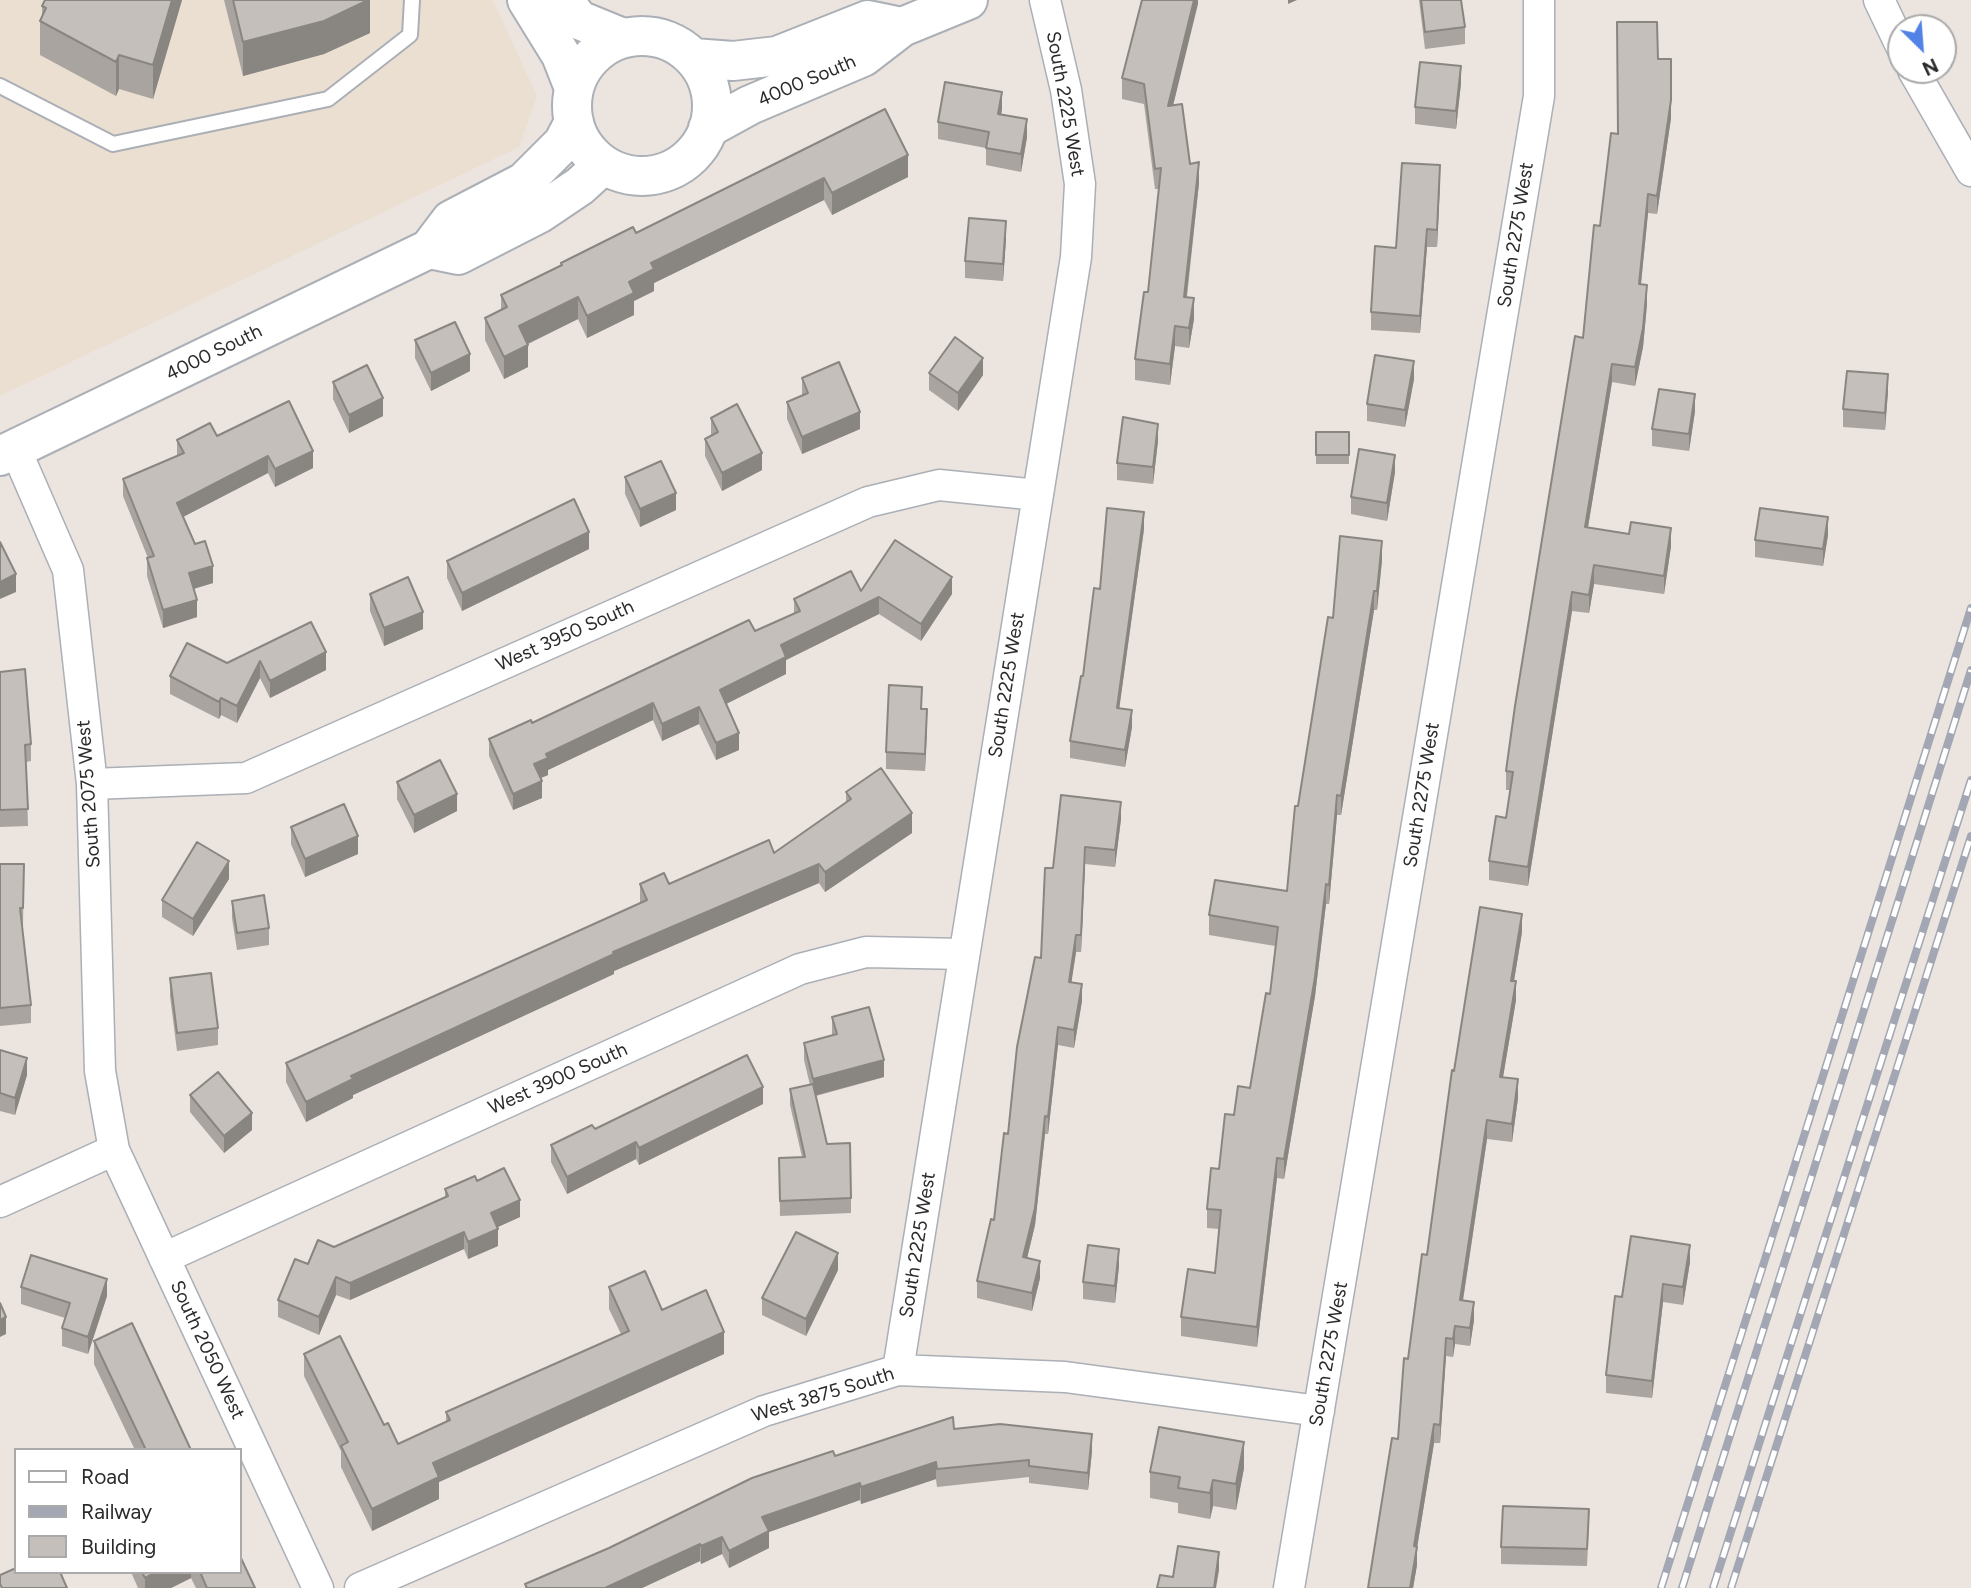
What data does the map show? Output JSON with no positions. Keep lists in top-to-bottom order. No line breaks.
{"streets":{"street":["4000 South","South 2225 West","South 2275 West","West 3950 South","South 2075 West","West 3900 South","South 2050 West","West 3875 South"]},"crossings":[["4000 South","South 2075 West"],["South 2225 West","West 3950 South"],["South 2225 West","West 3900 South"],["South 2225 West","West 3875 South"],["South 2275 West","West 3875 South"],["West 3950 South","South 2075 West"],["South 2075 West","South 2050 West"],["West 3900 South","South 2050 West"]],"legend":["Road","Railway","Building"],"north":"bottom right"}
